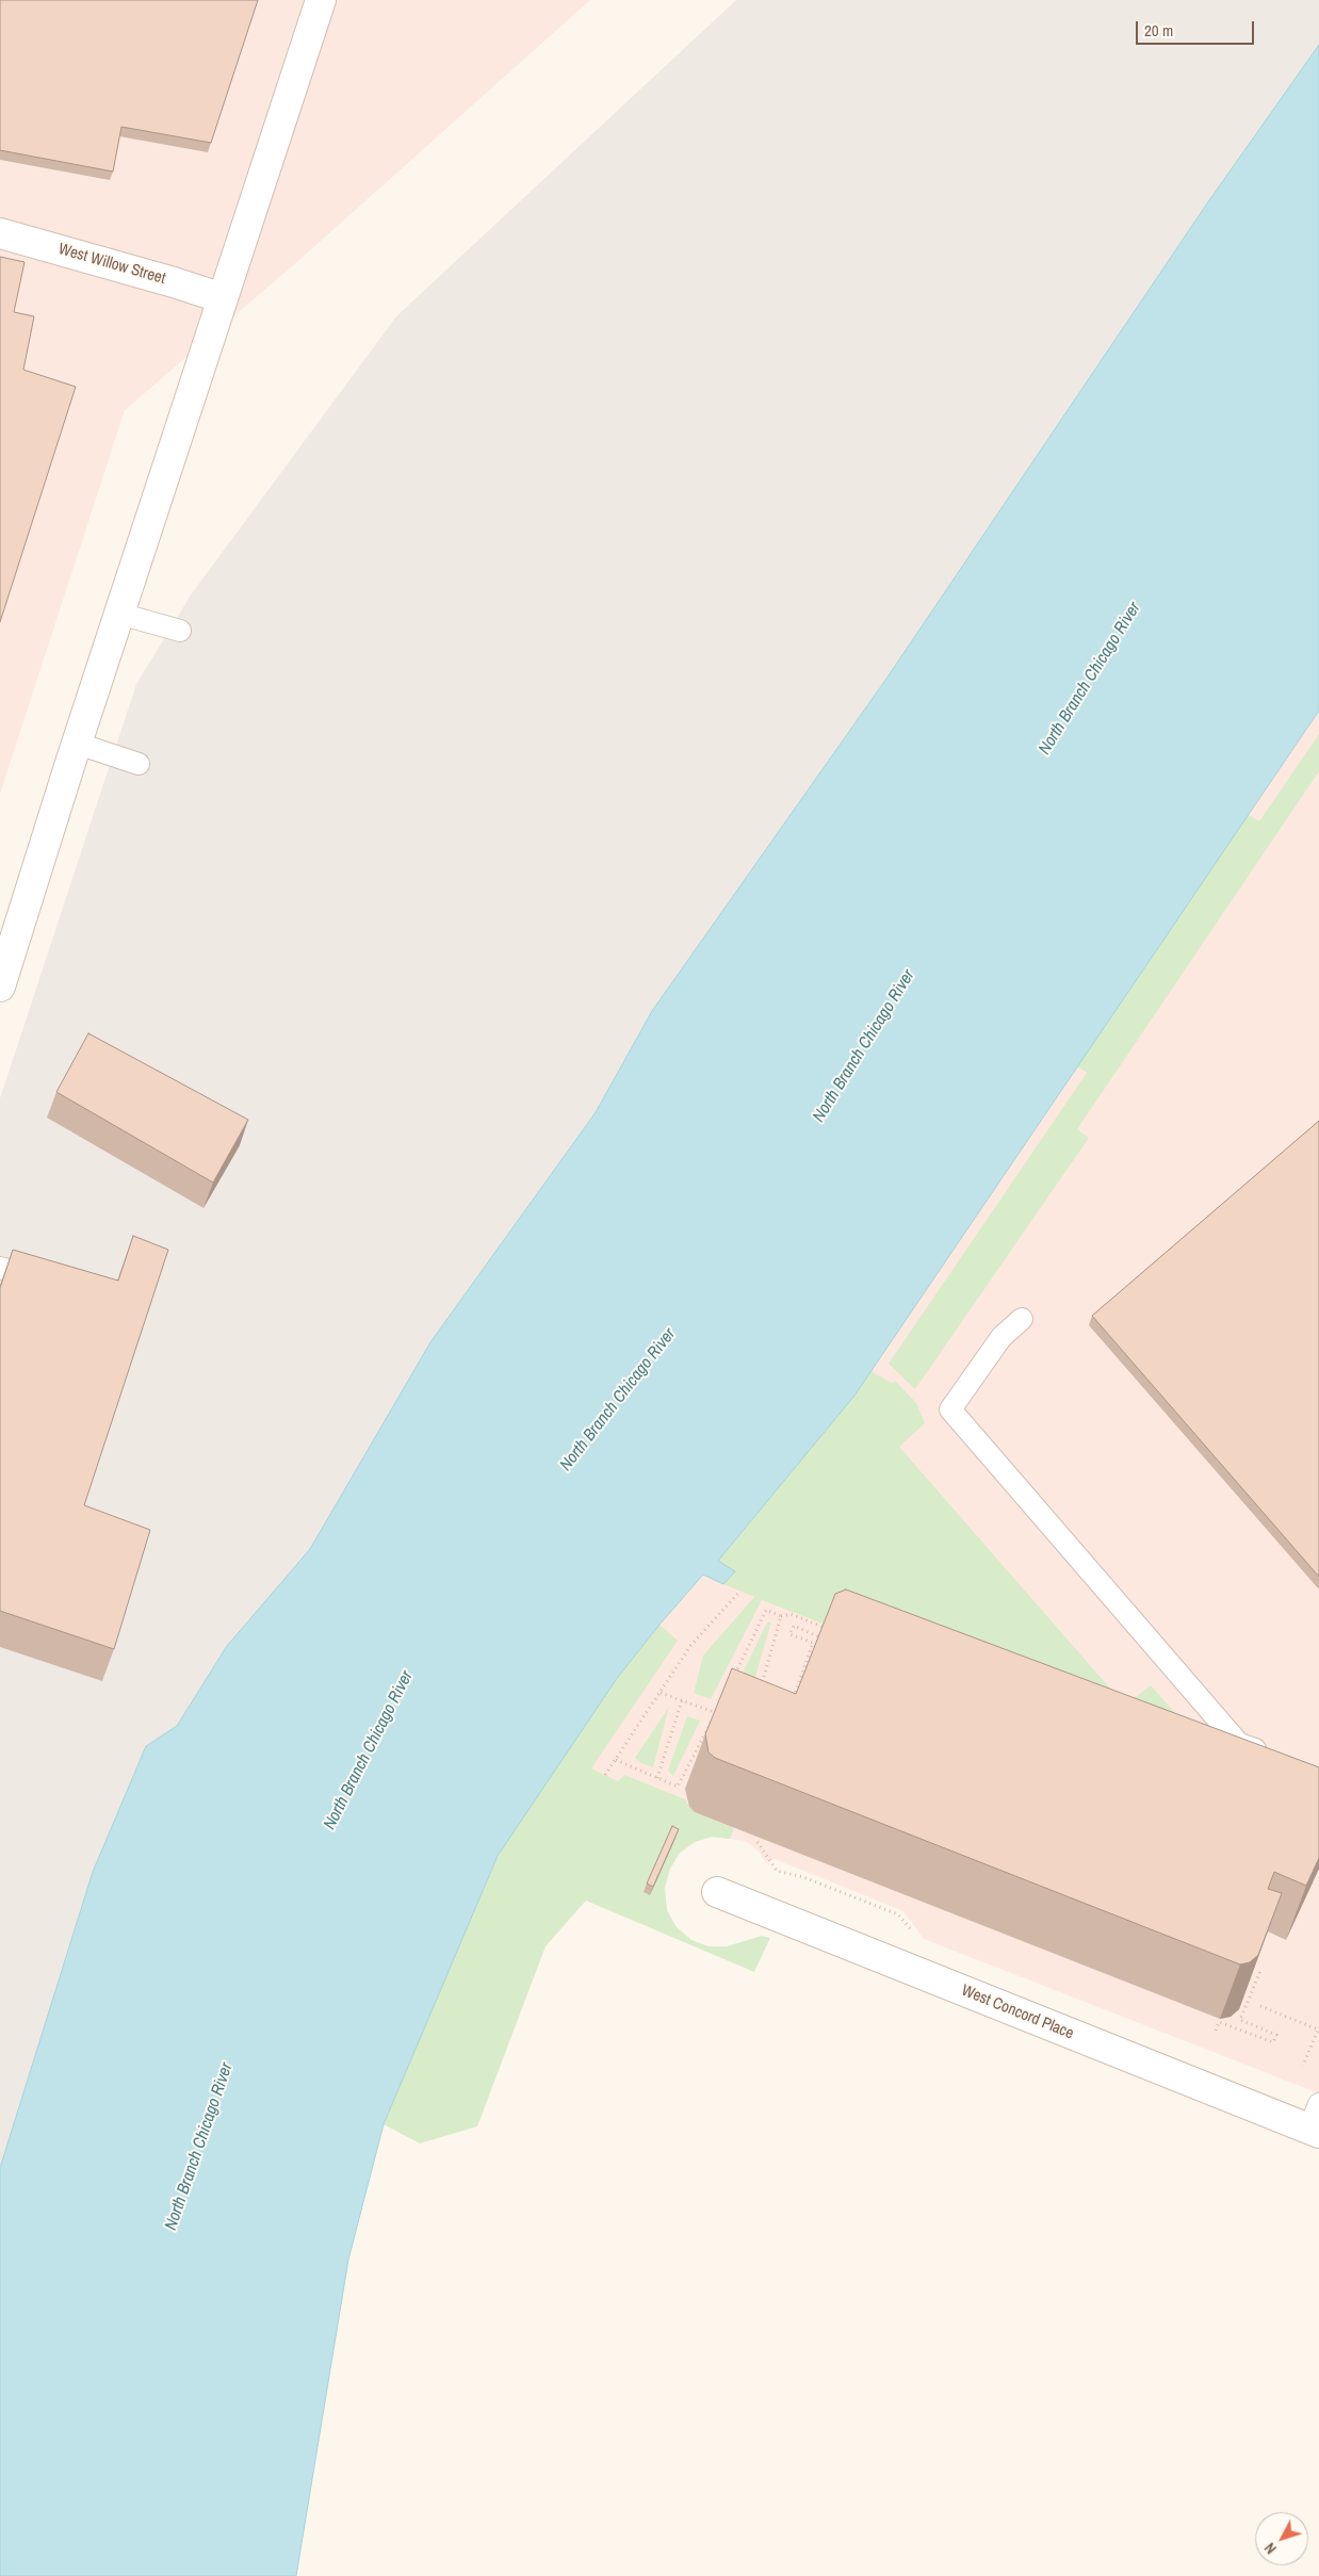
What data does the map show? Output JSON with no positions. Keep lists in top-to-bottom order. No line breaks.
{"streets":{"street":["West Willow Street","West Concord Place"]},"water":["North Branch Chicago River"],"scale_bar":"20 m","north":"bottom left"}
